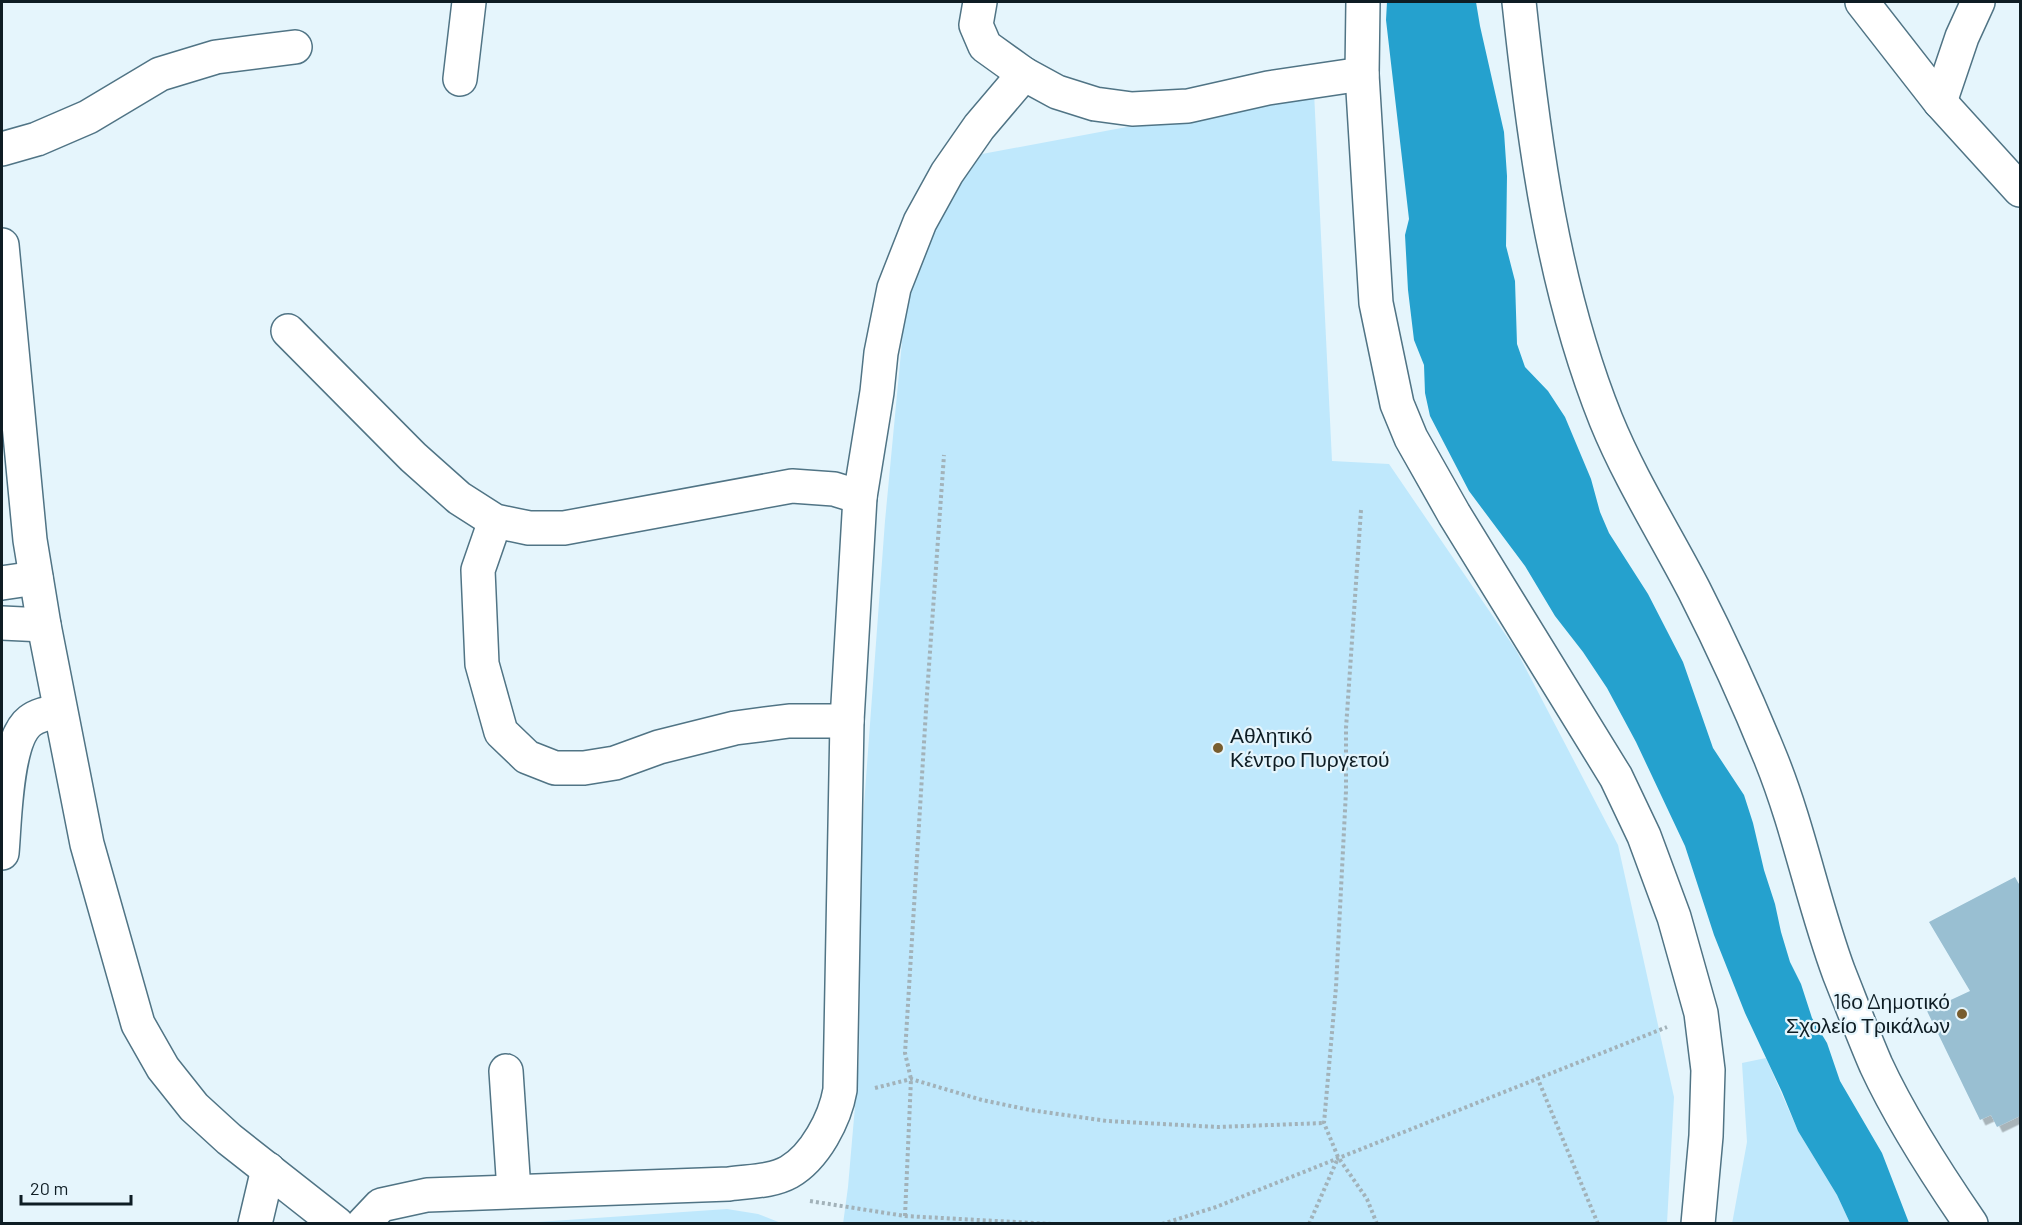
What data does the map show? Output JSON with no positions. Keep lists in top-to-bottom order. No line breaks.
{"places":["Αθλητικό Κέντρο Πυργετού","16ο Δημοτικό Σχολείο Τρικάλων"],"scale_bar":"20 m"}
